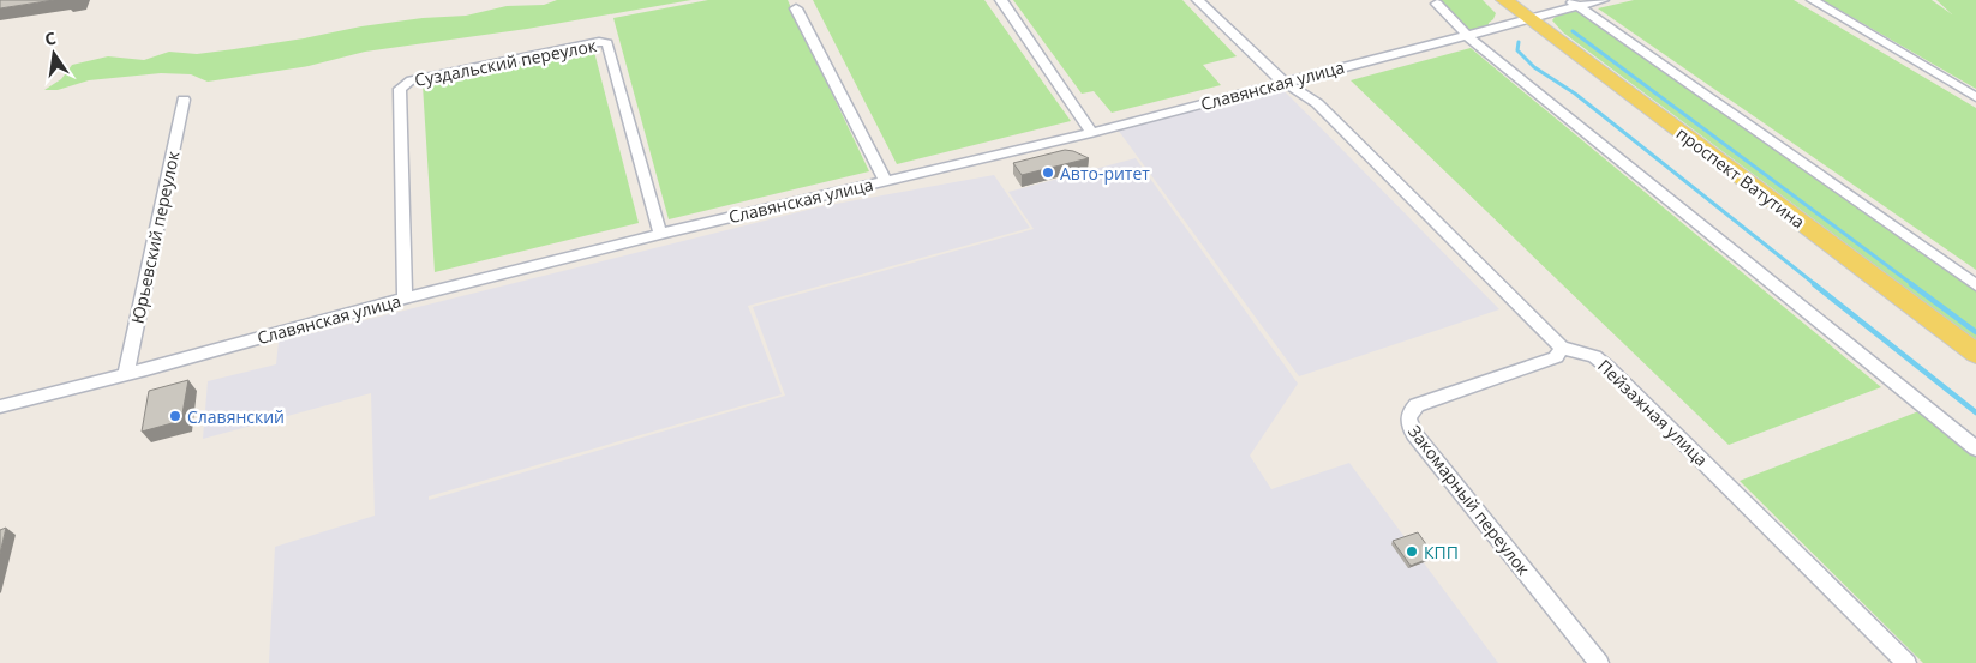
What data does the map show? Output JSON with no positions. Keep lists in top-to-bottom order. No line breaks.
{"streets":{"main road":["проспект Ватутина"],"street":["Суздальский переулок","Славянская улица","Юрьевский переулок","Пейзажная улица","Закомарный переулок"]},"crossings":[["Суздальский переулок","Славянская улица"],["Славянская улица","проспект Ватутина"],["Славянская улица","Юрьевский переулок"],["Пейзажная улица","Закомарный переулок"]],"places":["Авто-ритет","Славянский","КПП"],"north":"top"}
